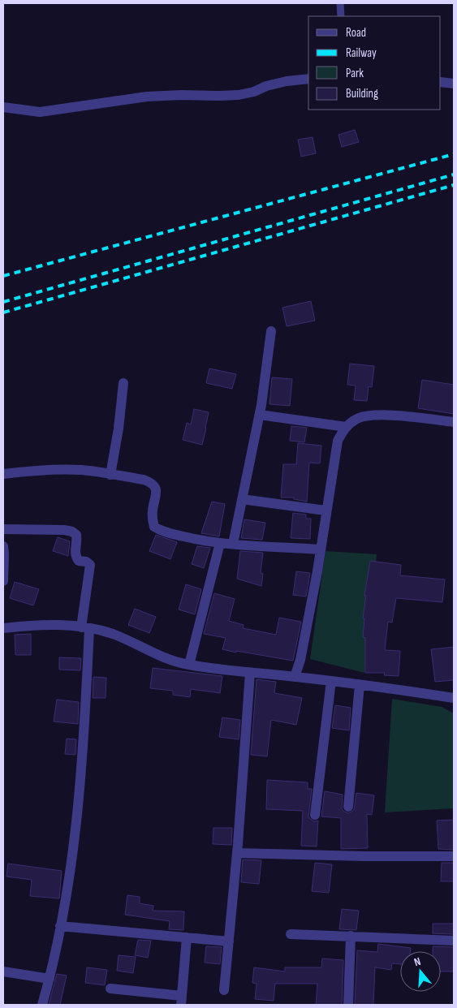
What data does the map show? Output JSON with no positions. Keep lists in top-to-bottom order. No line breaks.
{"legend":["Road","Railway","Park","Building"],"north":"top"}
